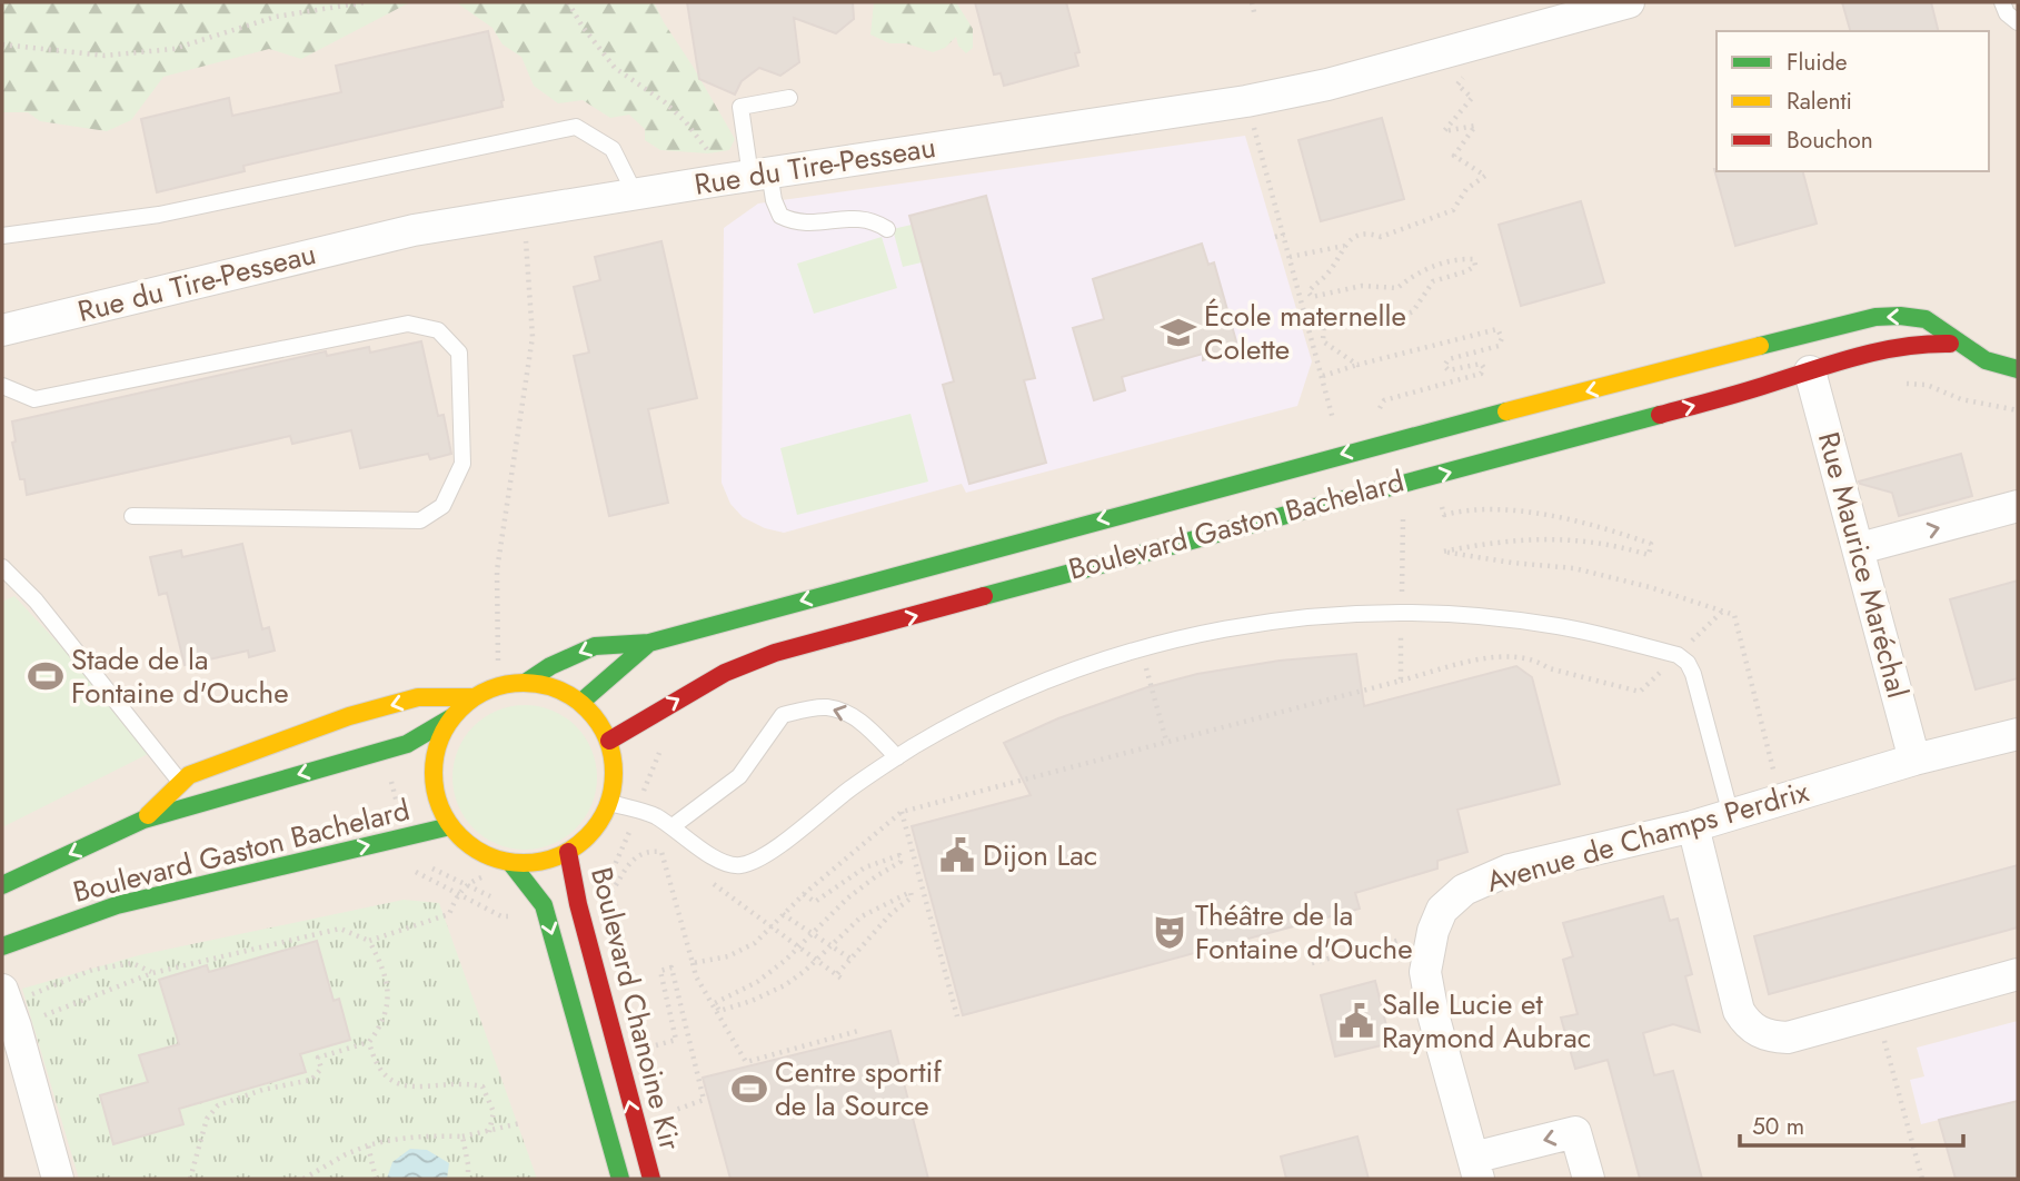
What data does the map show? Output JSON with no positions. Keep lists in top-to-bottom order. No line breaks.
{"streets":{"street":["Rue du Tire-Pesseau","Boulevard Gaston Bachelard","Rue Maurice Maréchal","Avenue de Champs Perdrix","Boulevard Chanoine Kir"]},"crossings":[["Boulevard Gaston Bachelard","Rue Maurice Maréchal"],["Boulevard Gaston Bachelard","Boulevard Chanoine Kir"],["Rue Maurice Maréchal","Avenue de Champs Perdrix"]],"places":{"school or university":["École maternelle Colette"],"sports":["Stade de la Fontaine d'Ouche","Centre sportif de la Source"],"public building":["Dijon Lac","Salle Lucie et Raymond Aubrac"],"theatre":["Théâtre de la Fontaine d'Ouche"]},"legend":["Fluide","Ralenti","Bouchon"],"scale_bar":"50 m"}
